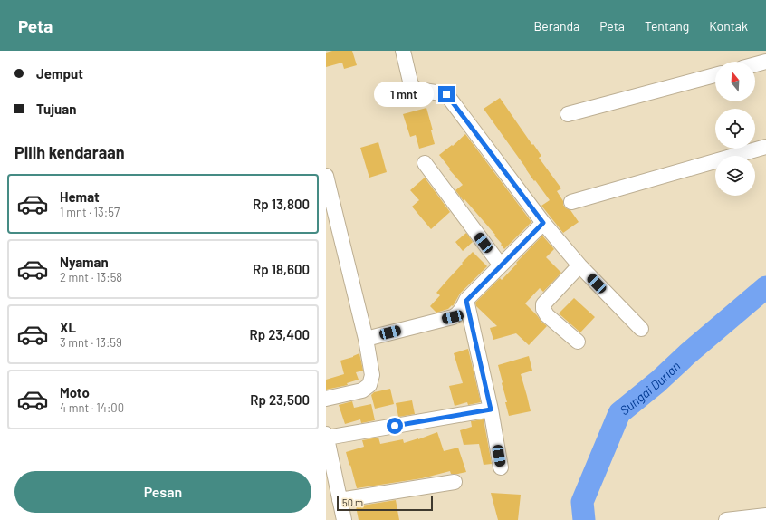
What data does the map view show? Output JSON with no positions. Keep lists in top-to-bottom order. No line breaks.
{"water":["Sungai Durian"],"scale_bar":"50 m","north":"top","page":{"header":"Peta","nav":["Beranda","Peta","Tentang","Kontak"],"banner":["Jemput","Tujuan"],"bubble":"1 mnt","heading":"Pilih kendaraan","list":[{"name":"Hemat","note":"1 mnt · 13:57","value":"Rp 13,800"},{"name":"Nyaman","note":"2 mnt · 13:58","value":"Rp 18,600"},{"name":"XL","note":"3 mnt · 13:59","value":"Rp 23,400"},{"name":"Moto","note":"4 mnt · 14:00","value":"Rp 23,500"}],"buttons":"Pesan","scale":"50 m"}}
